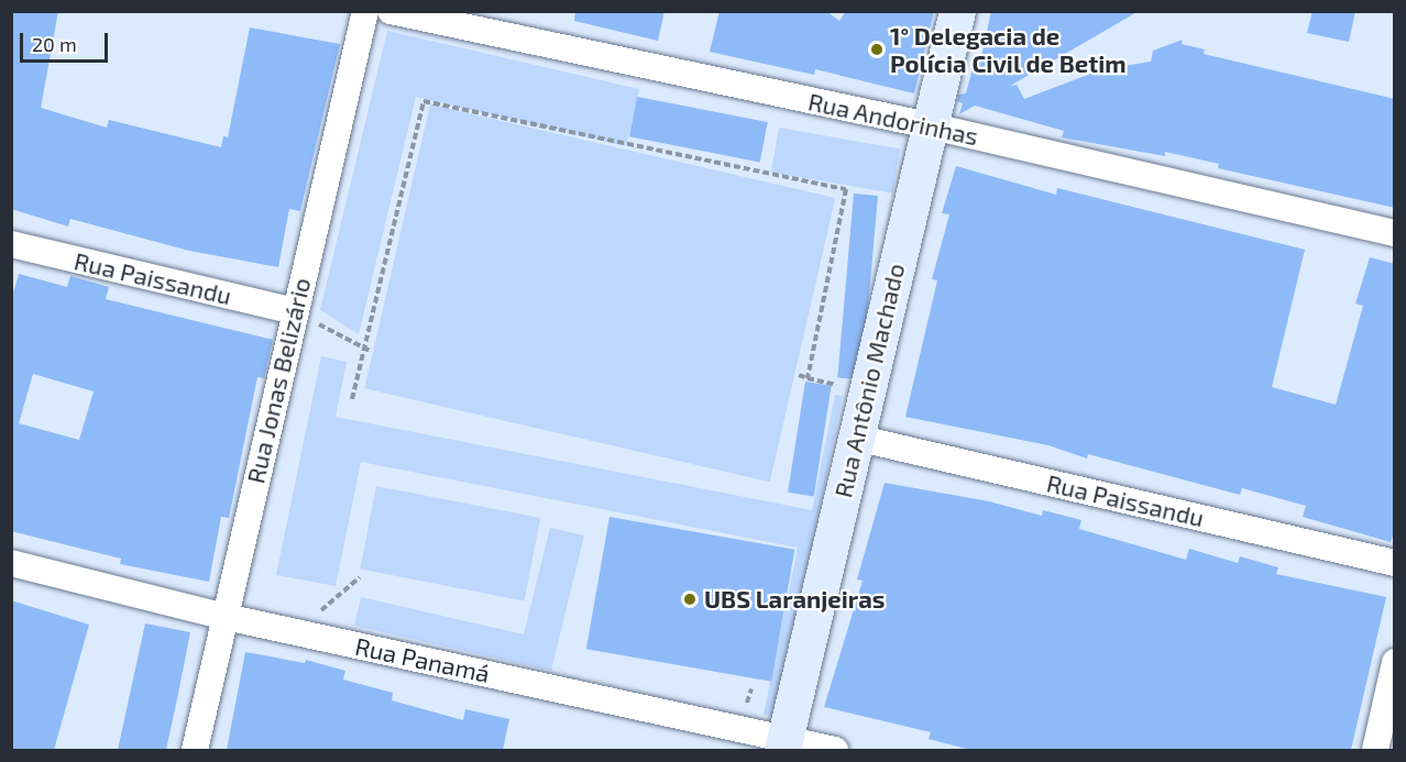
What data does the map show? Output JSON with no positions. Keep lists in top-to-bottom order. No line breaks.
{"streets":{"street":["Rua Andorinhas","Rua Paissandu","Rua Jonas Belizário","Rua Antônio Machado","Rua Panamá"]},"crossings":[["Rua Andorinhas","Rua Antônio Machado"],["Rua Paissandu","Rua Jonas Belizário"],["Rua Paissandu","Rua Antônio Machado"],["Rua Jonas Belizário","Rua Panamá"],["Rua Antônio Machado","Rua Panamá"]],"places":["1° Delegacia de Polícia Civil de Betim","UBS Laranjeiras"],"scale_bar":"20 m"}
